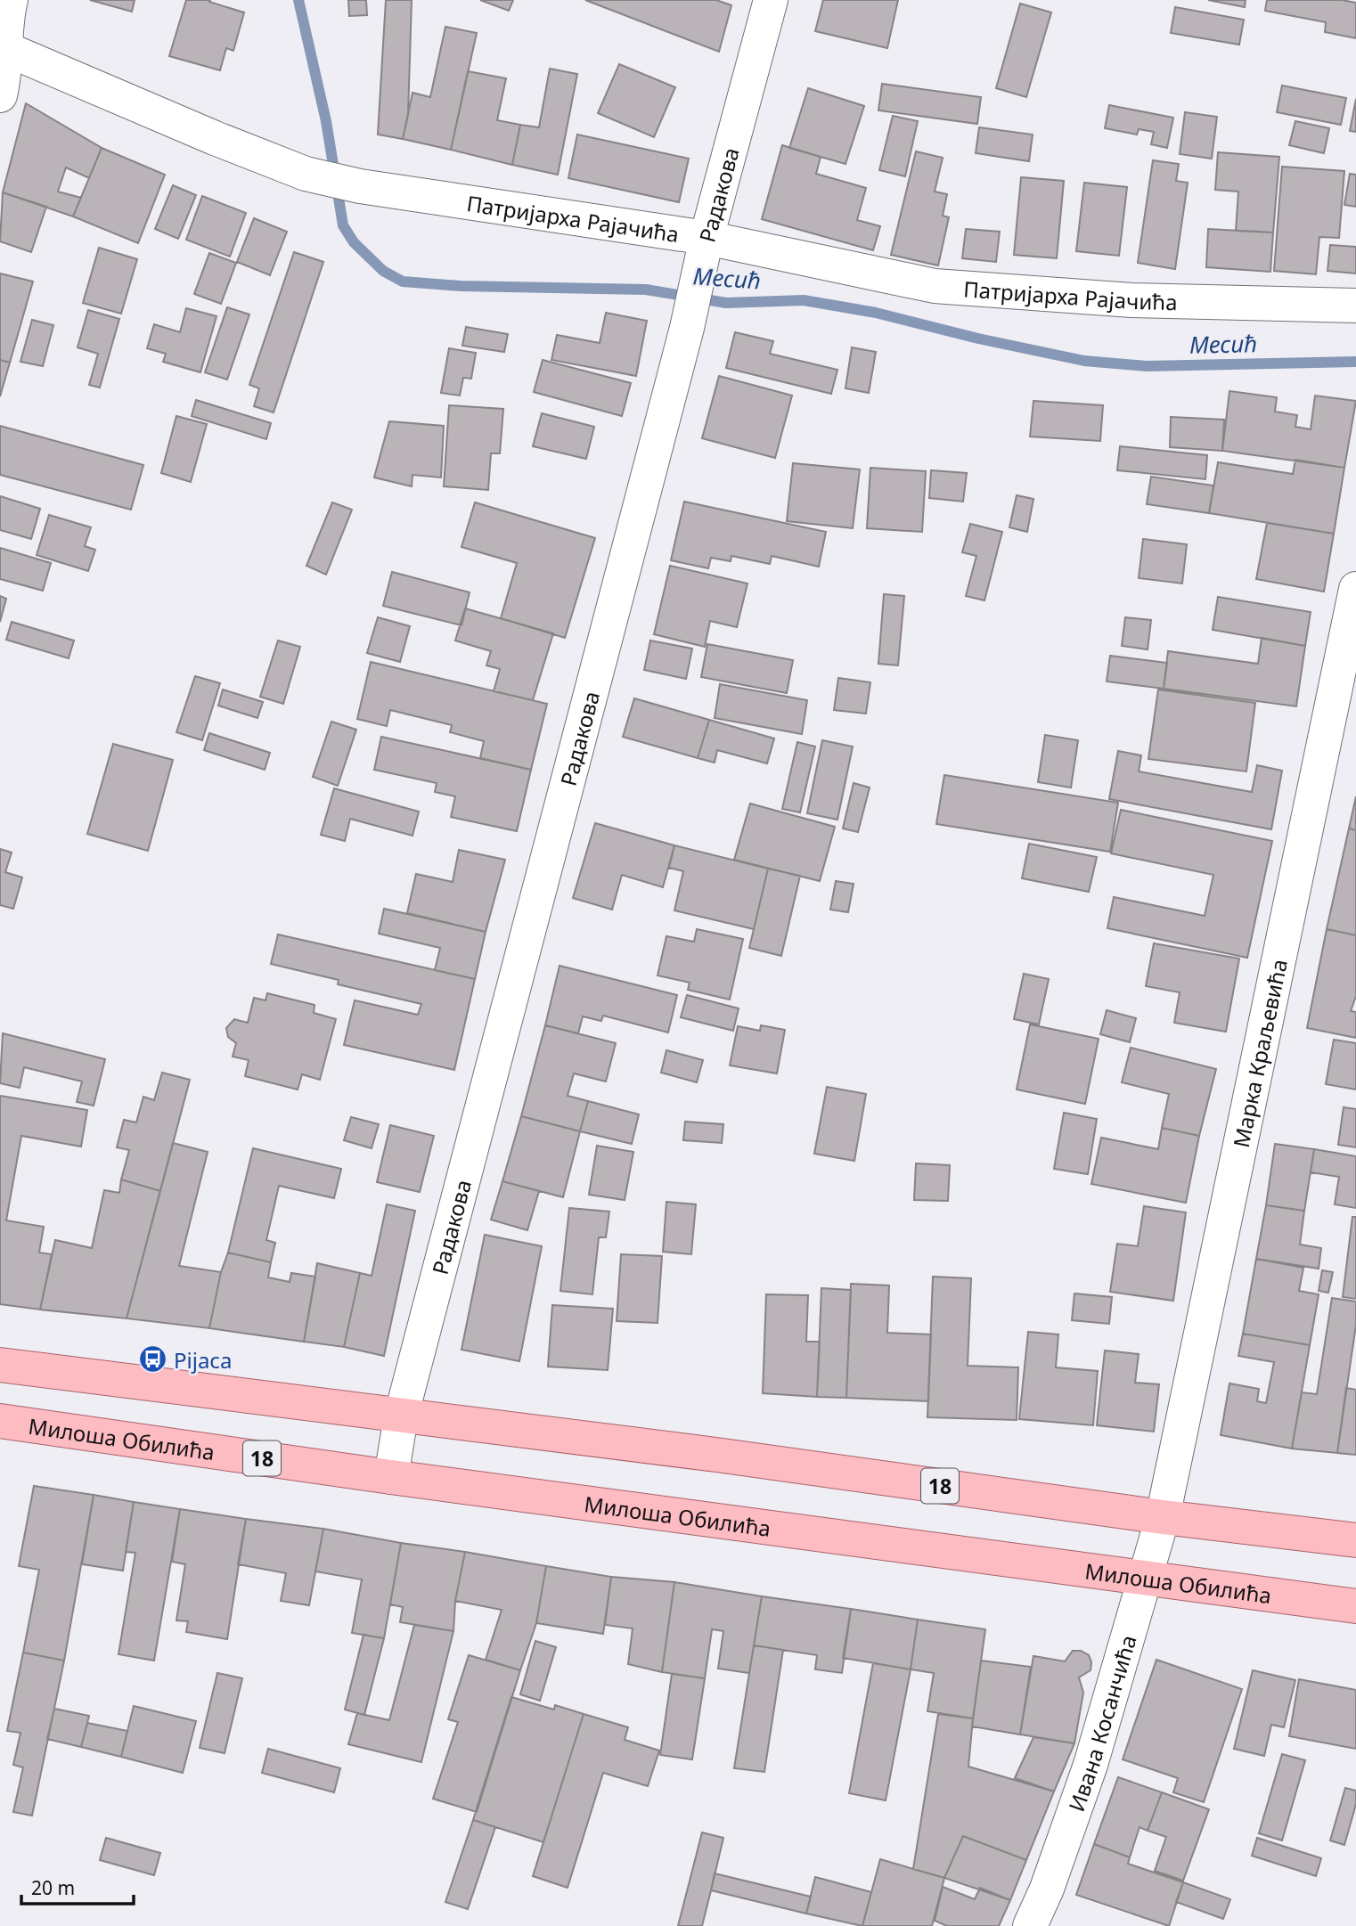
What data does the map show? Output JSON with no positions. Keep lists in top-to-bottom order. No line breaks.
{"streets":{"main road":["Милоша Обилића","18"],"street":["Радакова","Патријарха Рајачића","Марка Краљевића","Ивана Косанчића"]},"crossings":[["Радакова","Патријарха Рајачића"],["Радакова","Милоша Обилића"],["Радакова","18"],["Марка Краљевића","18"],["Марка Краљевића","Ивана Косанчића"],["Милоша Обилића","Ивана Косанчића"],["18","Ивана Косанчића"]],"water":["Месић"],"places":{"bus stop":["Pijaca"]},"scale_bar":"20 m"}
